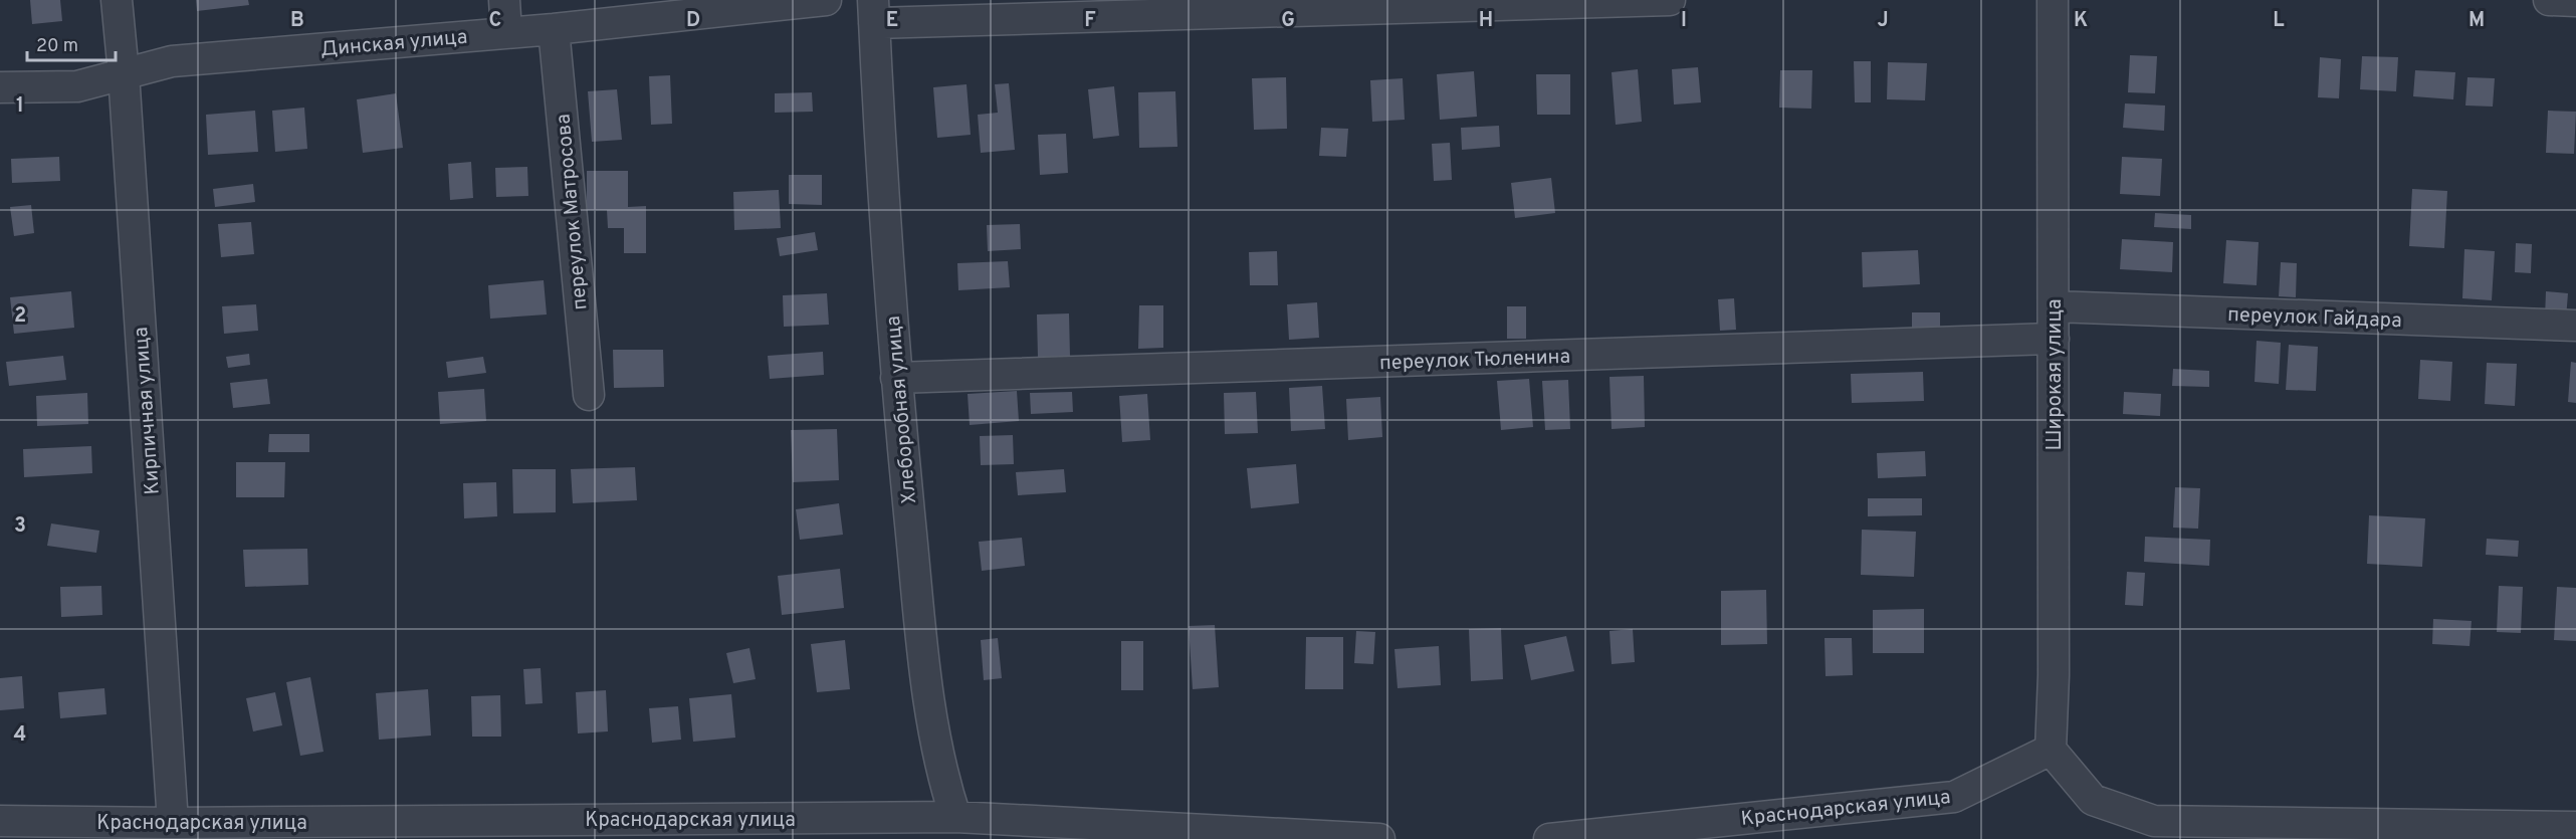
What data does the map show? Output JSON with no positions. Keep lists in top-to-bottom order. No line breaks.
{"streets":{"street":["Динская улица","переулок Матросова","переулок Гайдара","переулок Тюленина","Широкая улица","Хлеборобная улица","Кирпичная улица","Краснодарская улица"]},"crossings":[["Динская улица","переулок Матросова"],["Динская улица","Кирпичная улица"],["переулок Гайдара","Широкая улица"],["переулок Тюленина","Широкая улица"],["переулок Тюленина","Хлеборобная улица"],["Широкая улица","Краснодарская улица"],["Хлеборобная улица","Краснодарская улица"],["Кирпичная улица","Краснодарская улица"]],"scale_bar":"20 m","grid":{"columns":["B","C","D","E","F","G","H","I","J","K","L","M"],"rows":["1","2","3","4"]}}
